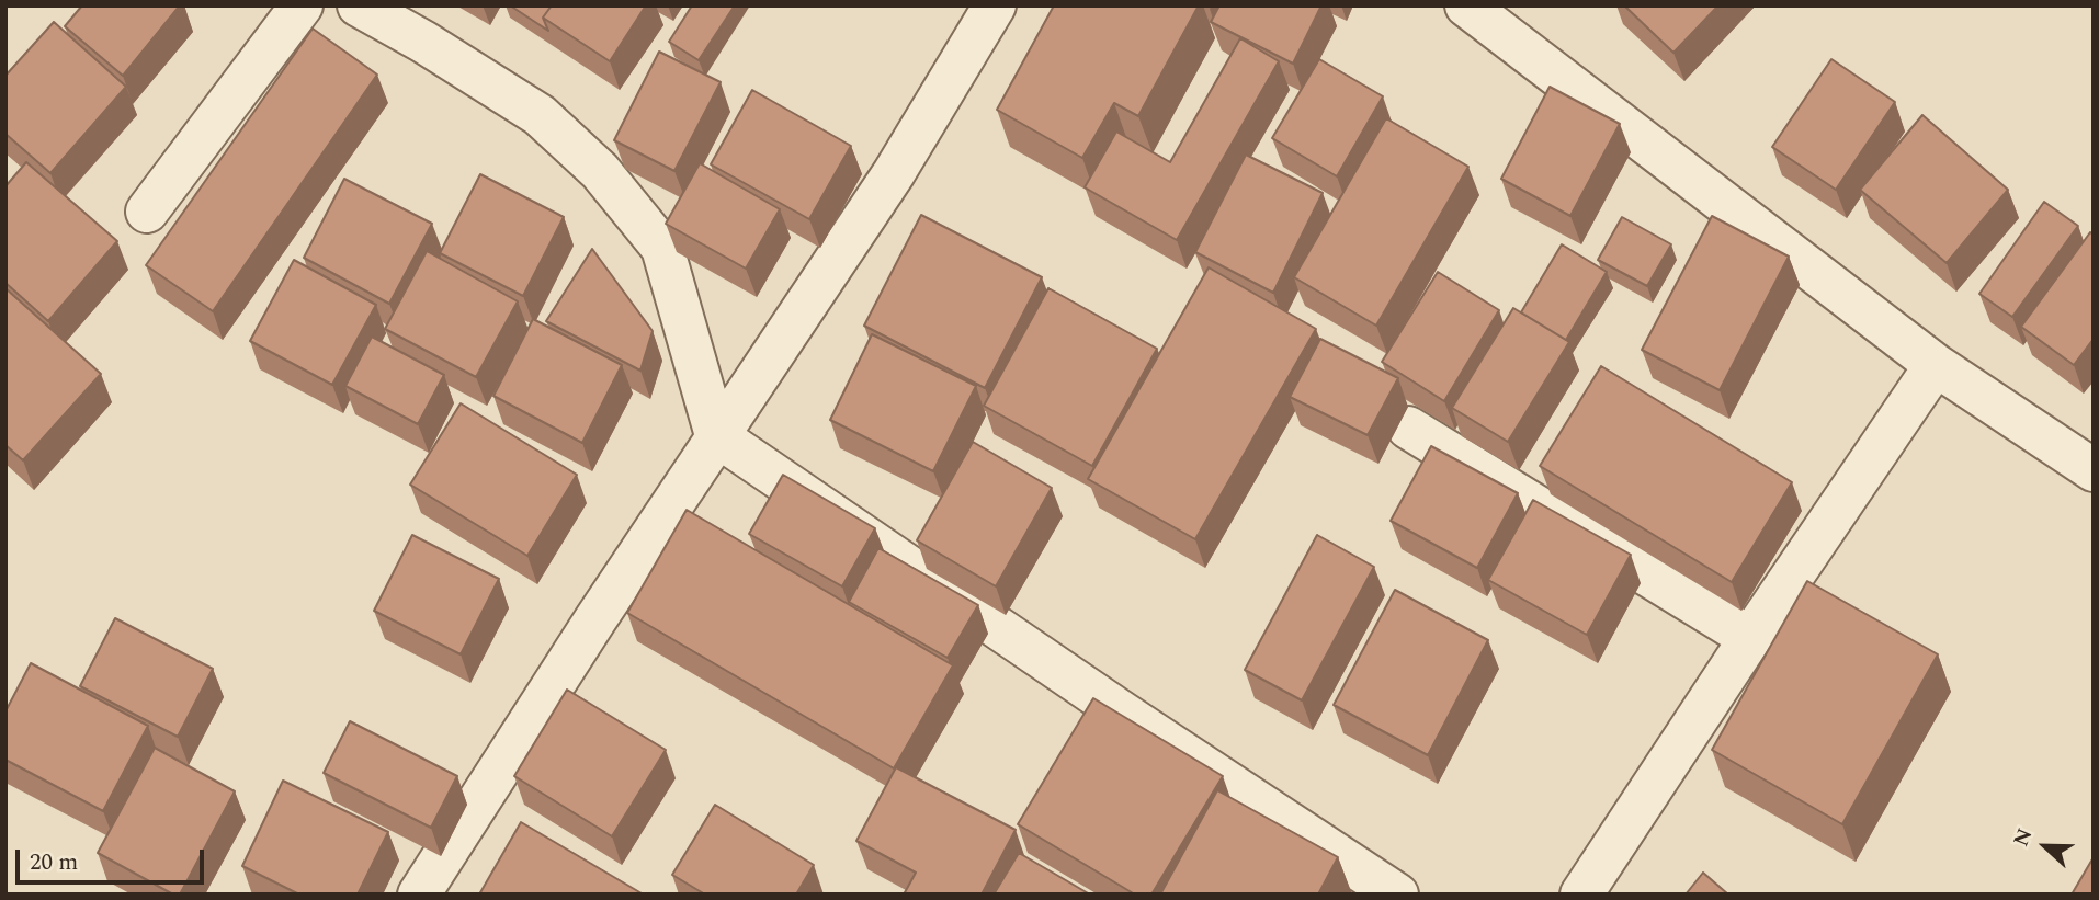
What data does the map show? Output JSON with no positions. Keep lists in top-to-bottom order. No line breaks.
{"scale_bar":"20 m","north":"left"}
